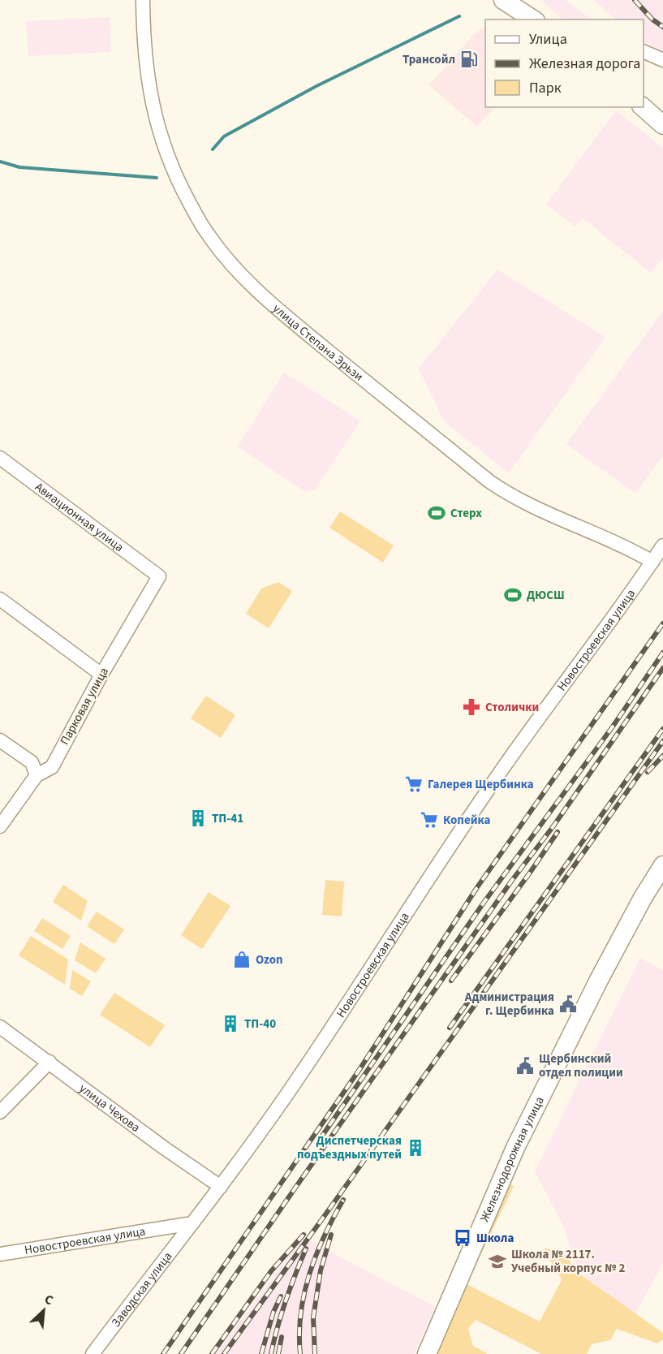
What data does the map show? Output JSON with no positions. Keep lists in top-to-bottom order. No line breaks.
{"streets":{"main road":["Железнодорожная улица"],"street":["улица Степана Эрьзи","Авиационная улица","Новостроевская улица","Парковая улица","улица Чехова","Заводская улица"]},"crossings":[["улица Степана Эрьзи","Новостроевская улица"],["Авиационная улица","Парковая улица"],["Новостроевская улица","улица Чехова"],["Новостроевская улица","Заводская улица"]],"places":{"fuel station":["Трансойл"],"sports":["Стерх","ДЮСШ"],"pharmacy":["Столички"],"supermarket":["Галерея Щербинка","Копейка"],"building":["ТП-41","ТП-40","Диспетчерская подъездных путей"],"shop":["Ozon"],"public building":["Администрация г. Щербинка","Щербинский отдел полиции"],"bus stop":["Школа"],"school or university":["Школа № 2117. Учебный корпус № 2"]},"legend":["Улица","Железная дорога","Парк"],"north":"top right"}
